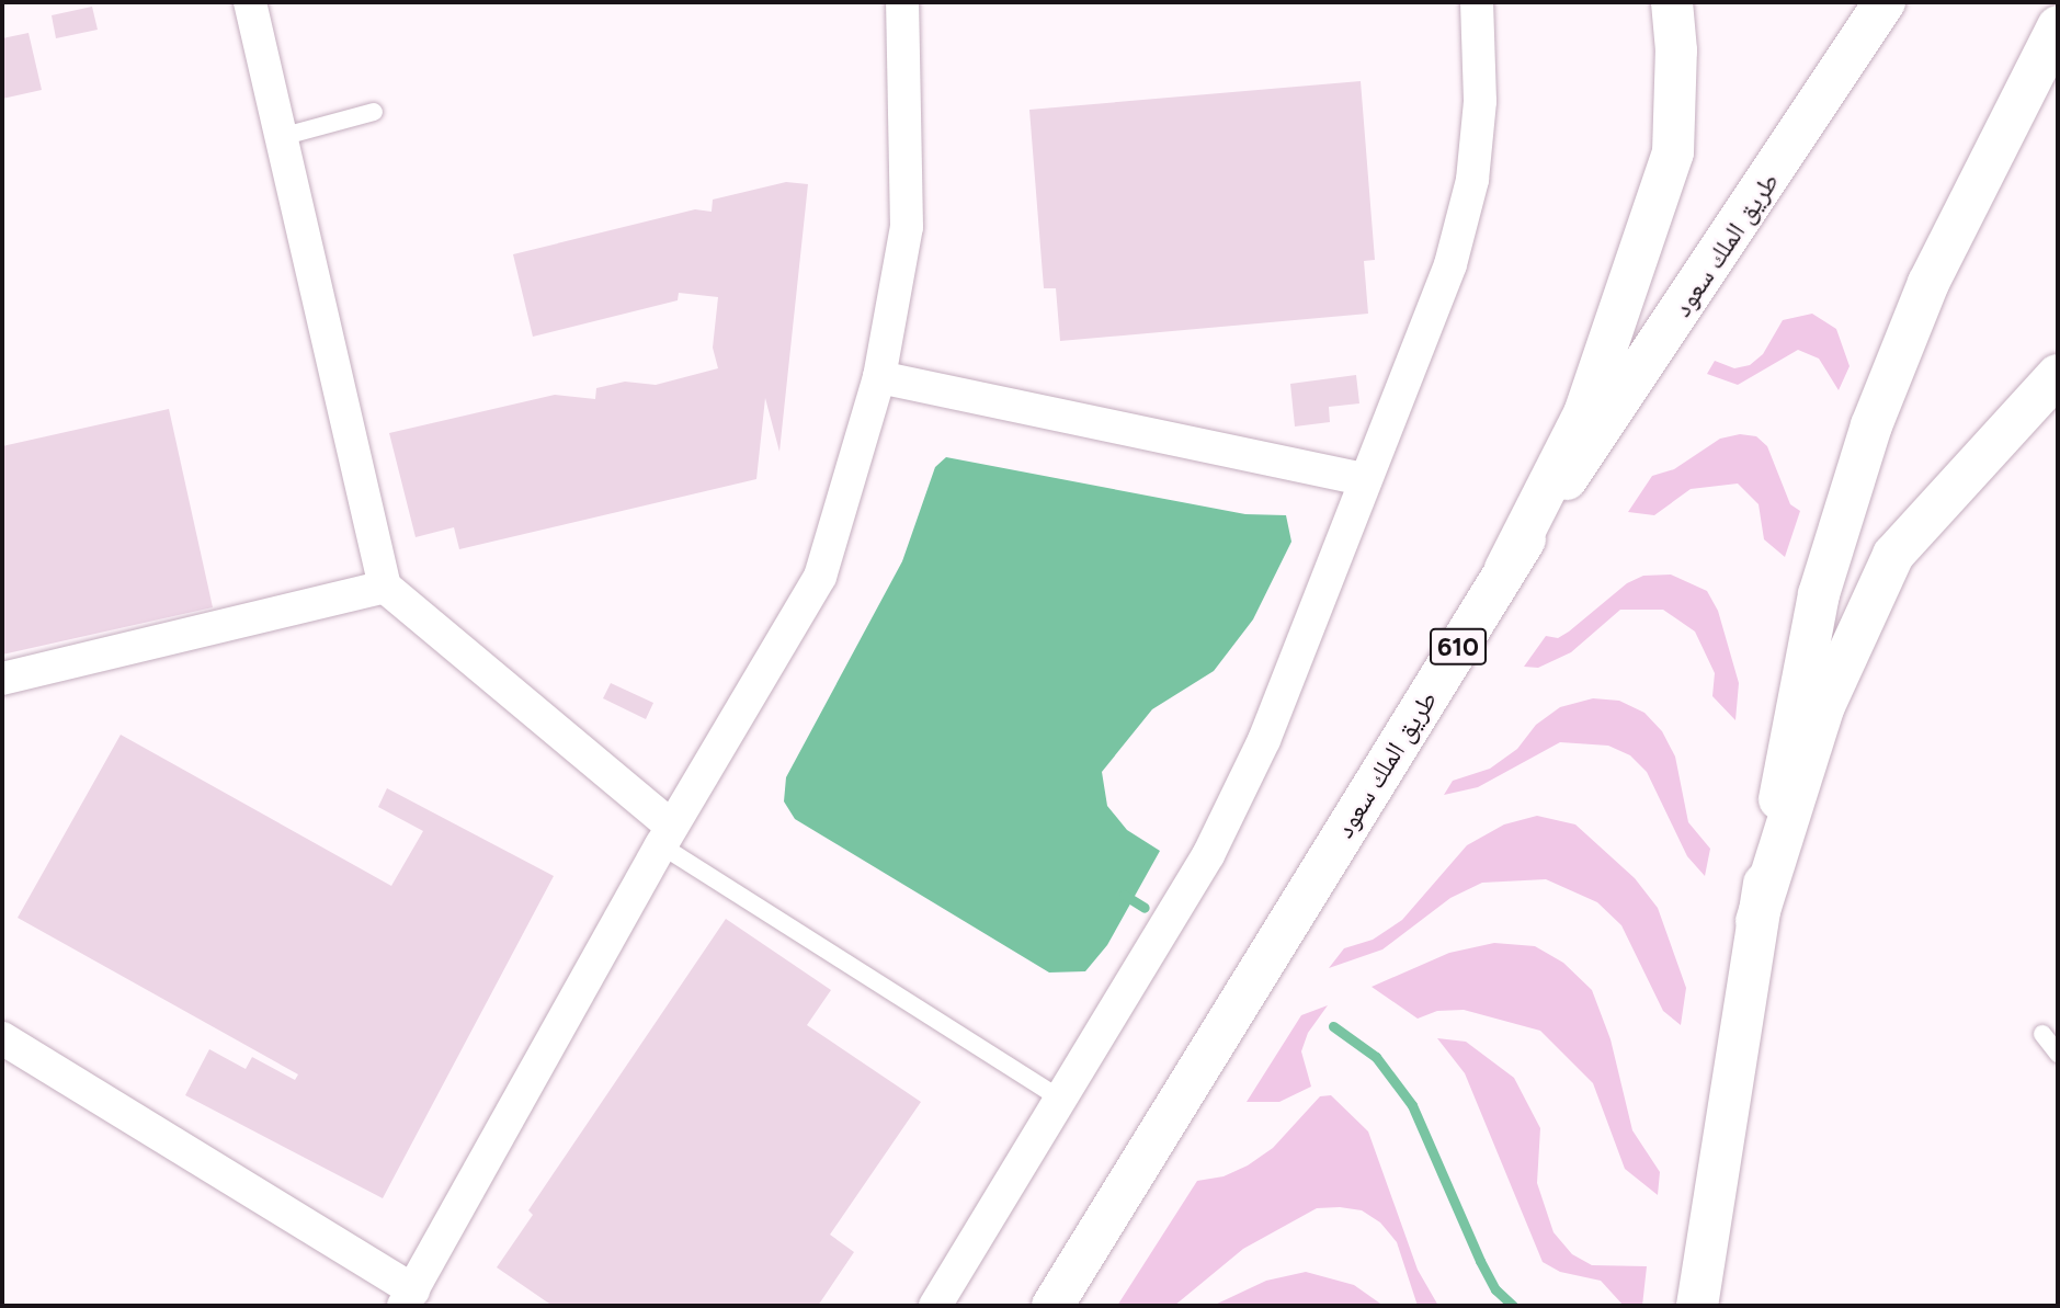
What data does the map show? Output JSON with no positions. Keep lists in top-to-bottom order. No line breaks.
{"streets":{"main road":["طريق الملك سعود","610"]}}
